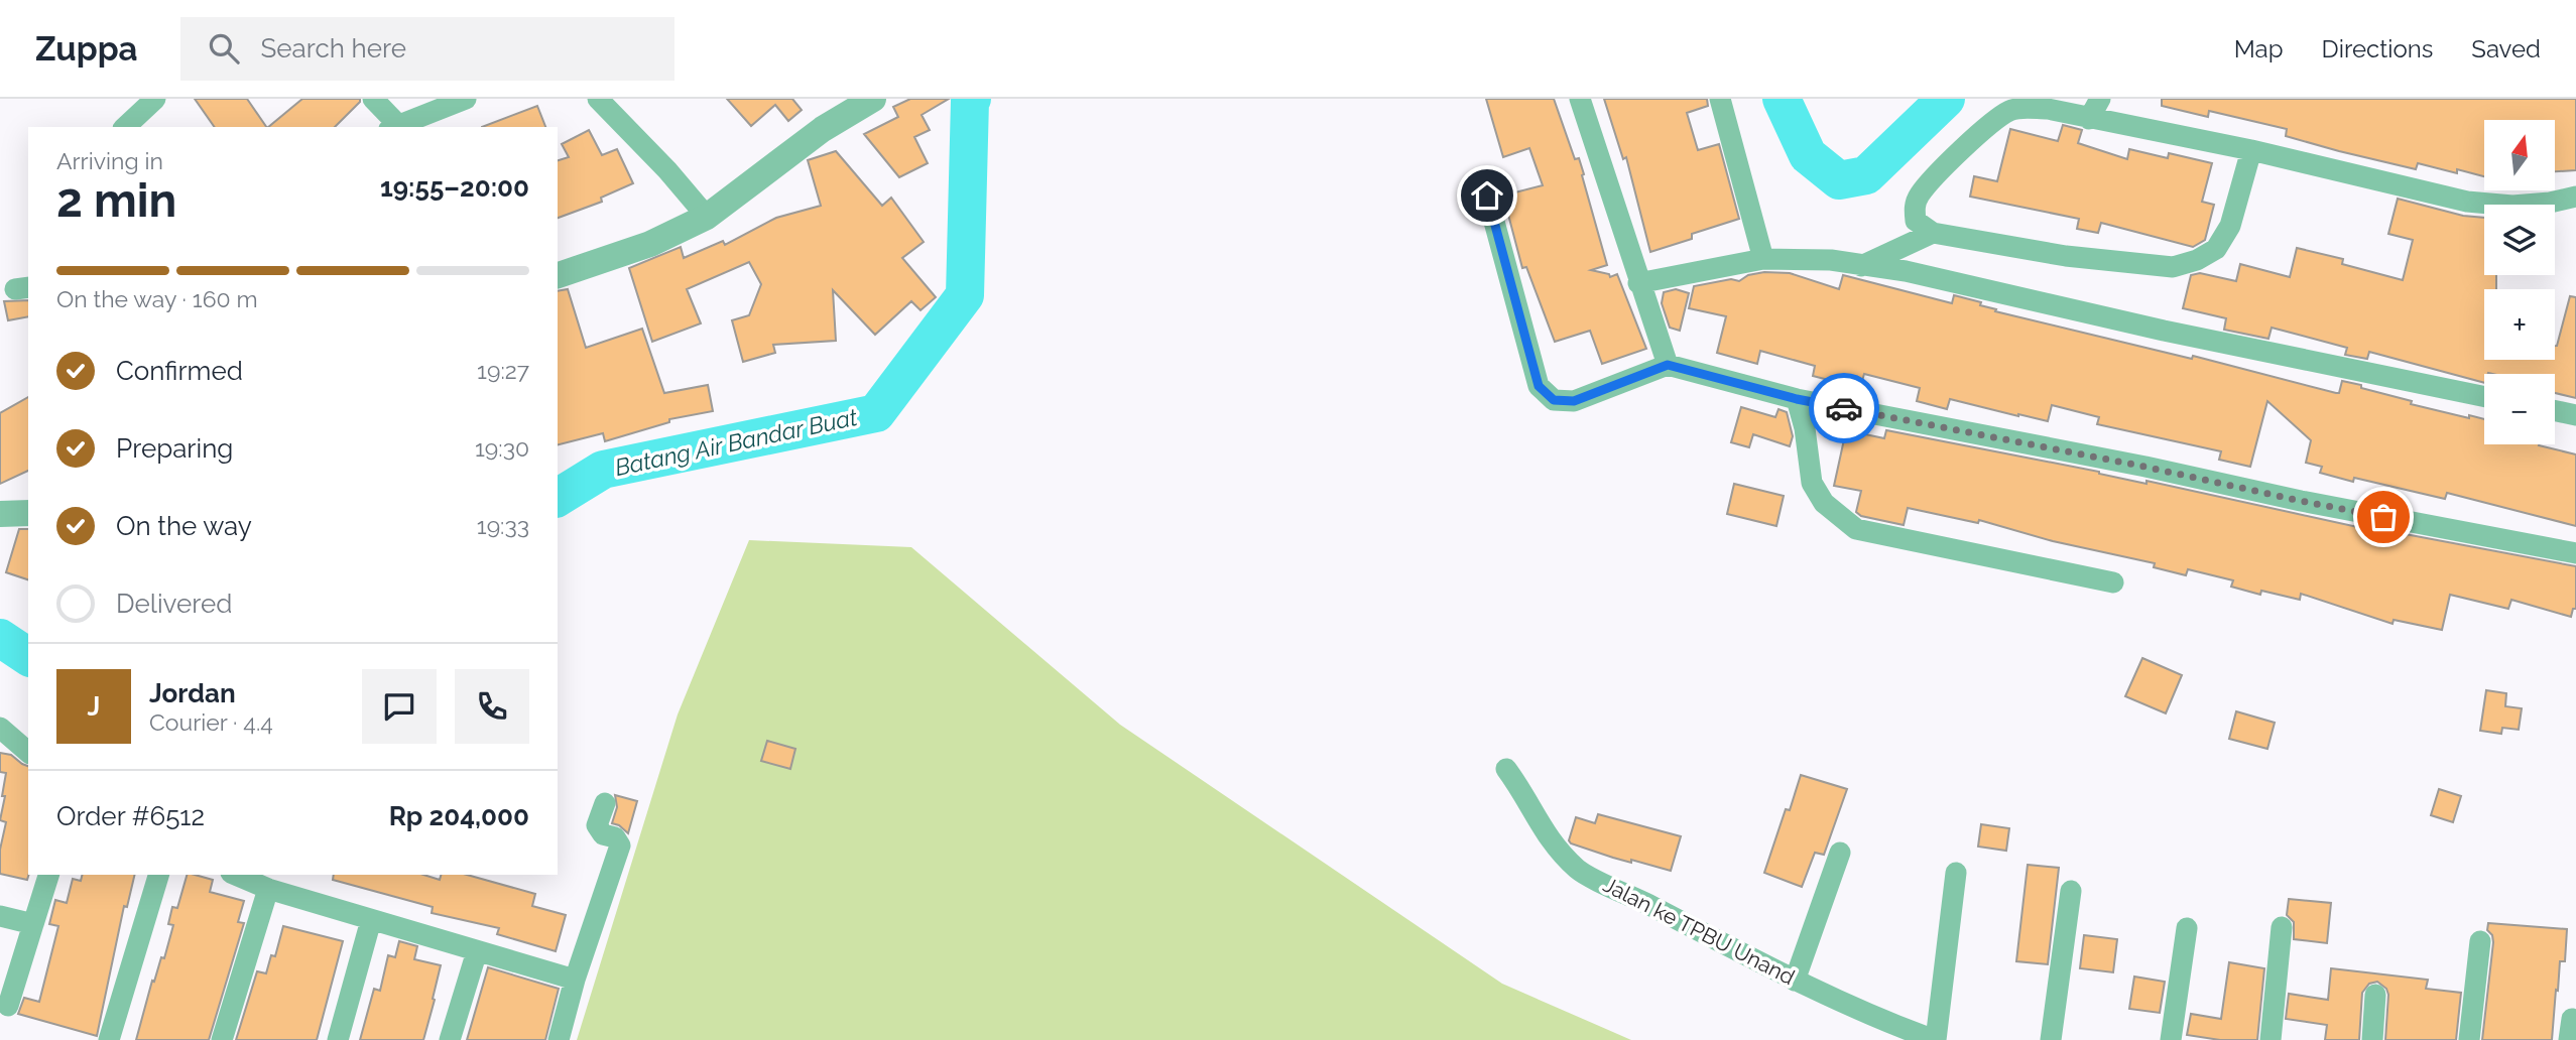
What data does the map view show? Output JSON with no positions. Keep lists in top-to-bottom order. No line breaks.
{"streets":{"street":["Jalan ke TPBU Unand"]},"water":["Batang Air Bandar Buat"],"north":"top","page":{"header":"Zuppa","search":"Search here","nav":["Map","Directions","Saved"],"map_buttons":["+","−"],"heading":["2 min","Arriving in","19:55–20:00"],"panel":["Jordan","Courier · 4.4","Order #6512","Rp 204,000"],"bar":"On the way · 160 m","list":[["Confirmed","19:27"],["Preparing","19:30"],["On the way","19:33"],"Delivered"],"round":"J"}}
